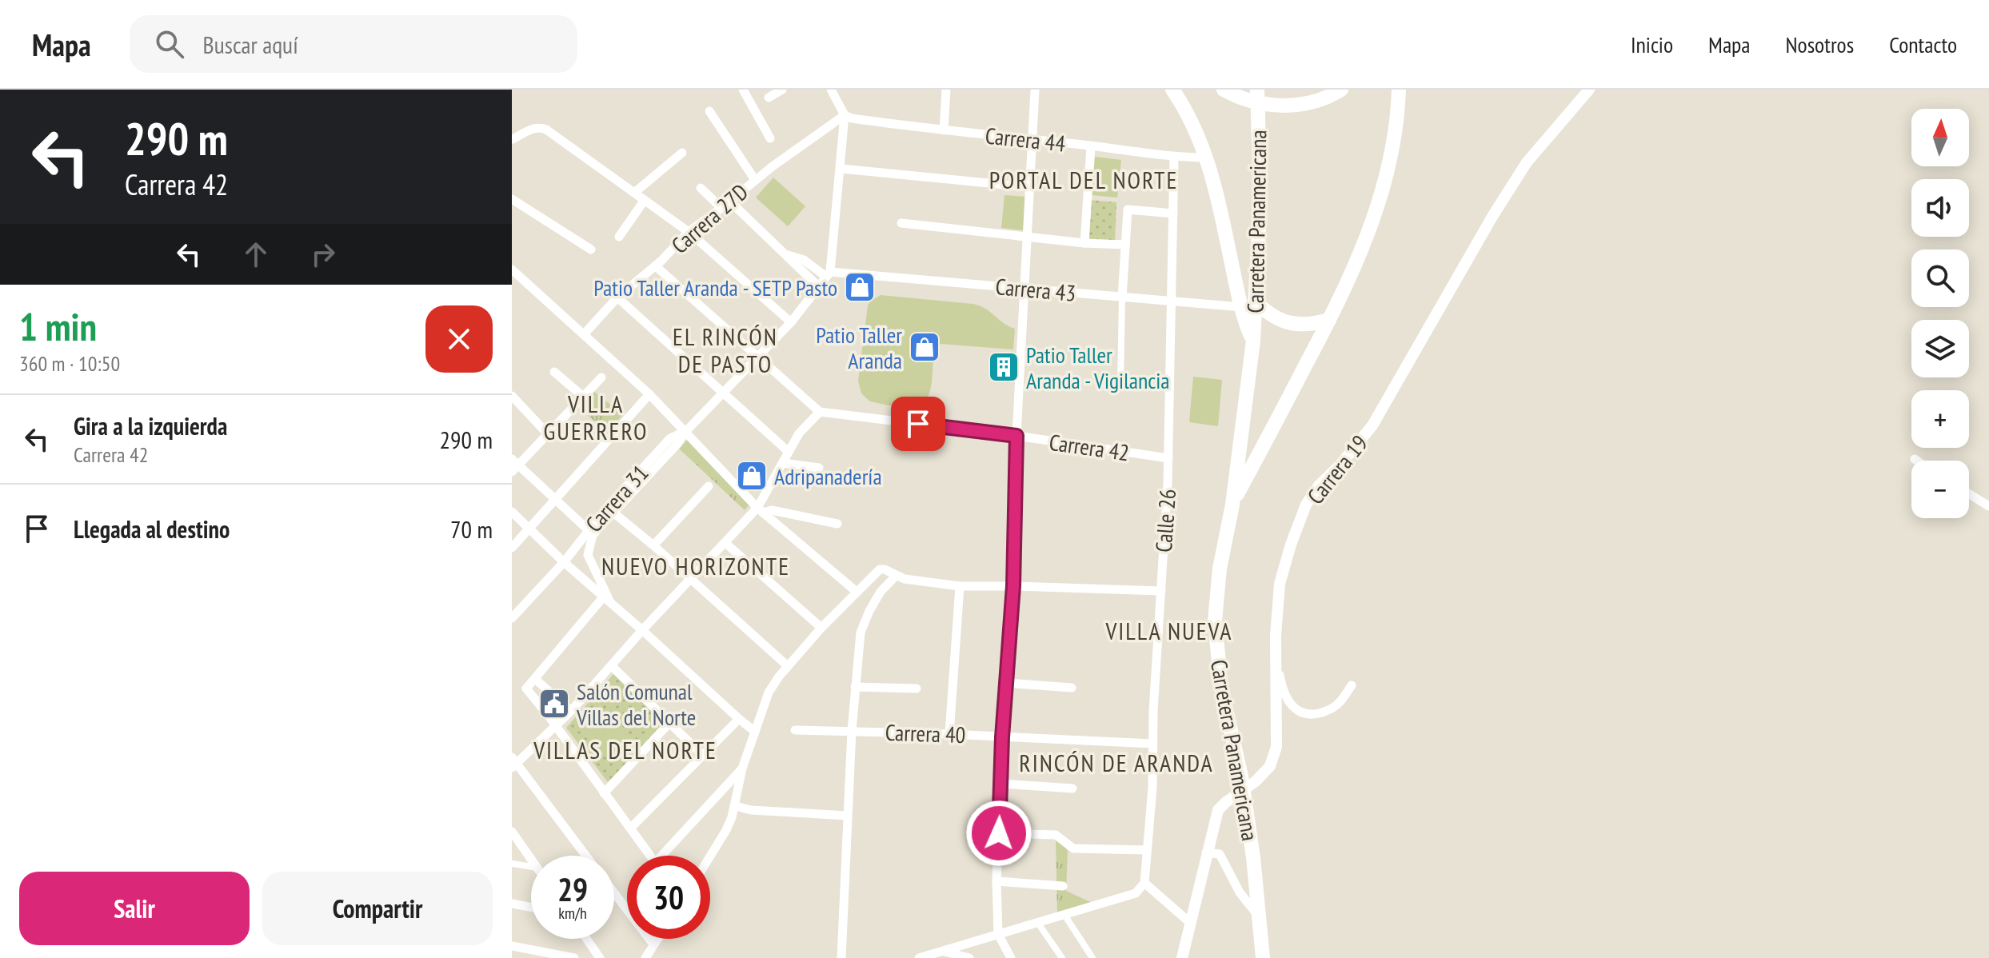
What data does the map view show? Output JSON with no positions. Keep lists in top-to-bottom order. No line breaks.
{"streets":{"highway":["Carretera Panamericana"],"street":["Carrera 44","Carrera 27D","Carrera 43","Carrera 42","Carrera 19","Carrera 31","Calle 26","Carrera 40"]},"crossings":[["Carrera 44","Carrera 27D"],["Carrera 44","Calle 26"],["Carretera Panamericana","Carrera 43"],["Carrera 43","Calle 26"],["Carrera 42","Calle 26"],["Calle 26","Carrera 40"]],"districts":["PORTAL DEL NORTE","EL RINCÓN DE PASTO","VILLA GUERRERO","NUEVO HORIZONTE","VILLA NUEVA","VILLAS DEL NORTE","RINCÓN DE ARANDA"],"places":{"shop":["Patio Taller Aranda - SETP Pasto","Patio Taller Aranda","Adripanadería"],"building":["Patio Taller Aranda - Vigilancia"],"public building":["Salón Comunal Villas del Norte"]},"north":"top","page":{"header":"Mapa","search":"Buscar aquí","nav":["Inicio","Mapa","Nosotros","Contacto"],"turn":["290 m","Carrera 42"],"map_buttons":["+","−"],"heading":["1 min","360 m · 10:50"],"list":[{"name":"Gira a la izquierda","note":"Carrera 42","value":"290 m"},{"name":"Llegada al destino","value":"70 m"}],"speed":"29 km/h","limit":"30","buttons":["Salir","Compartir"]}}
